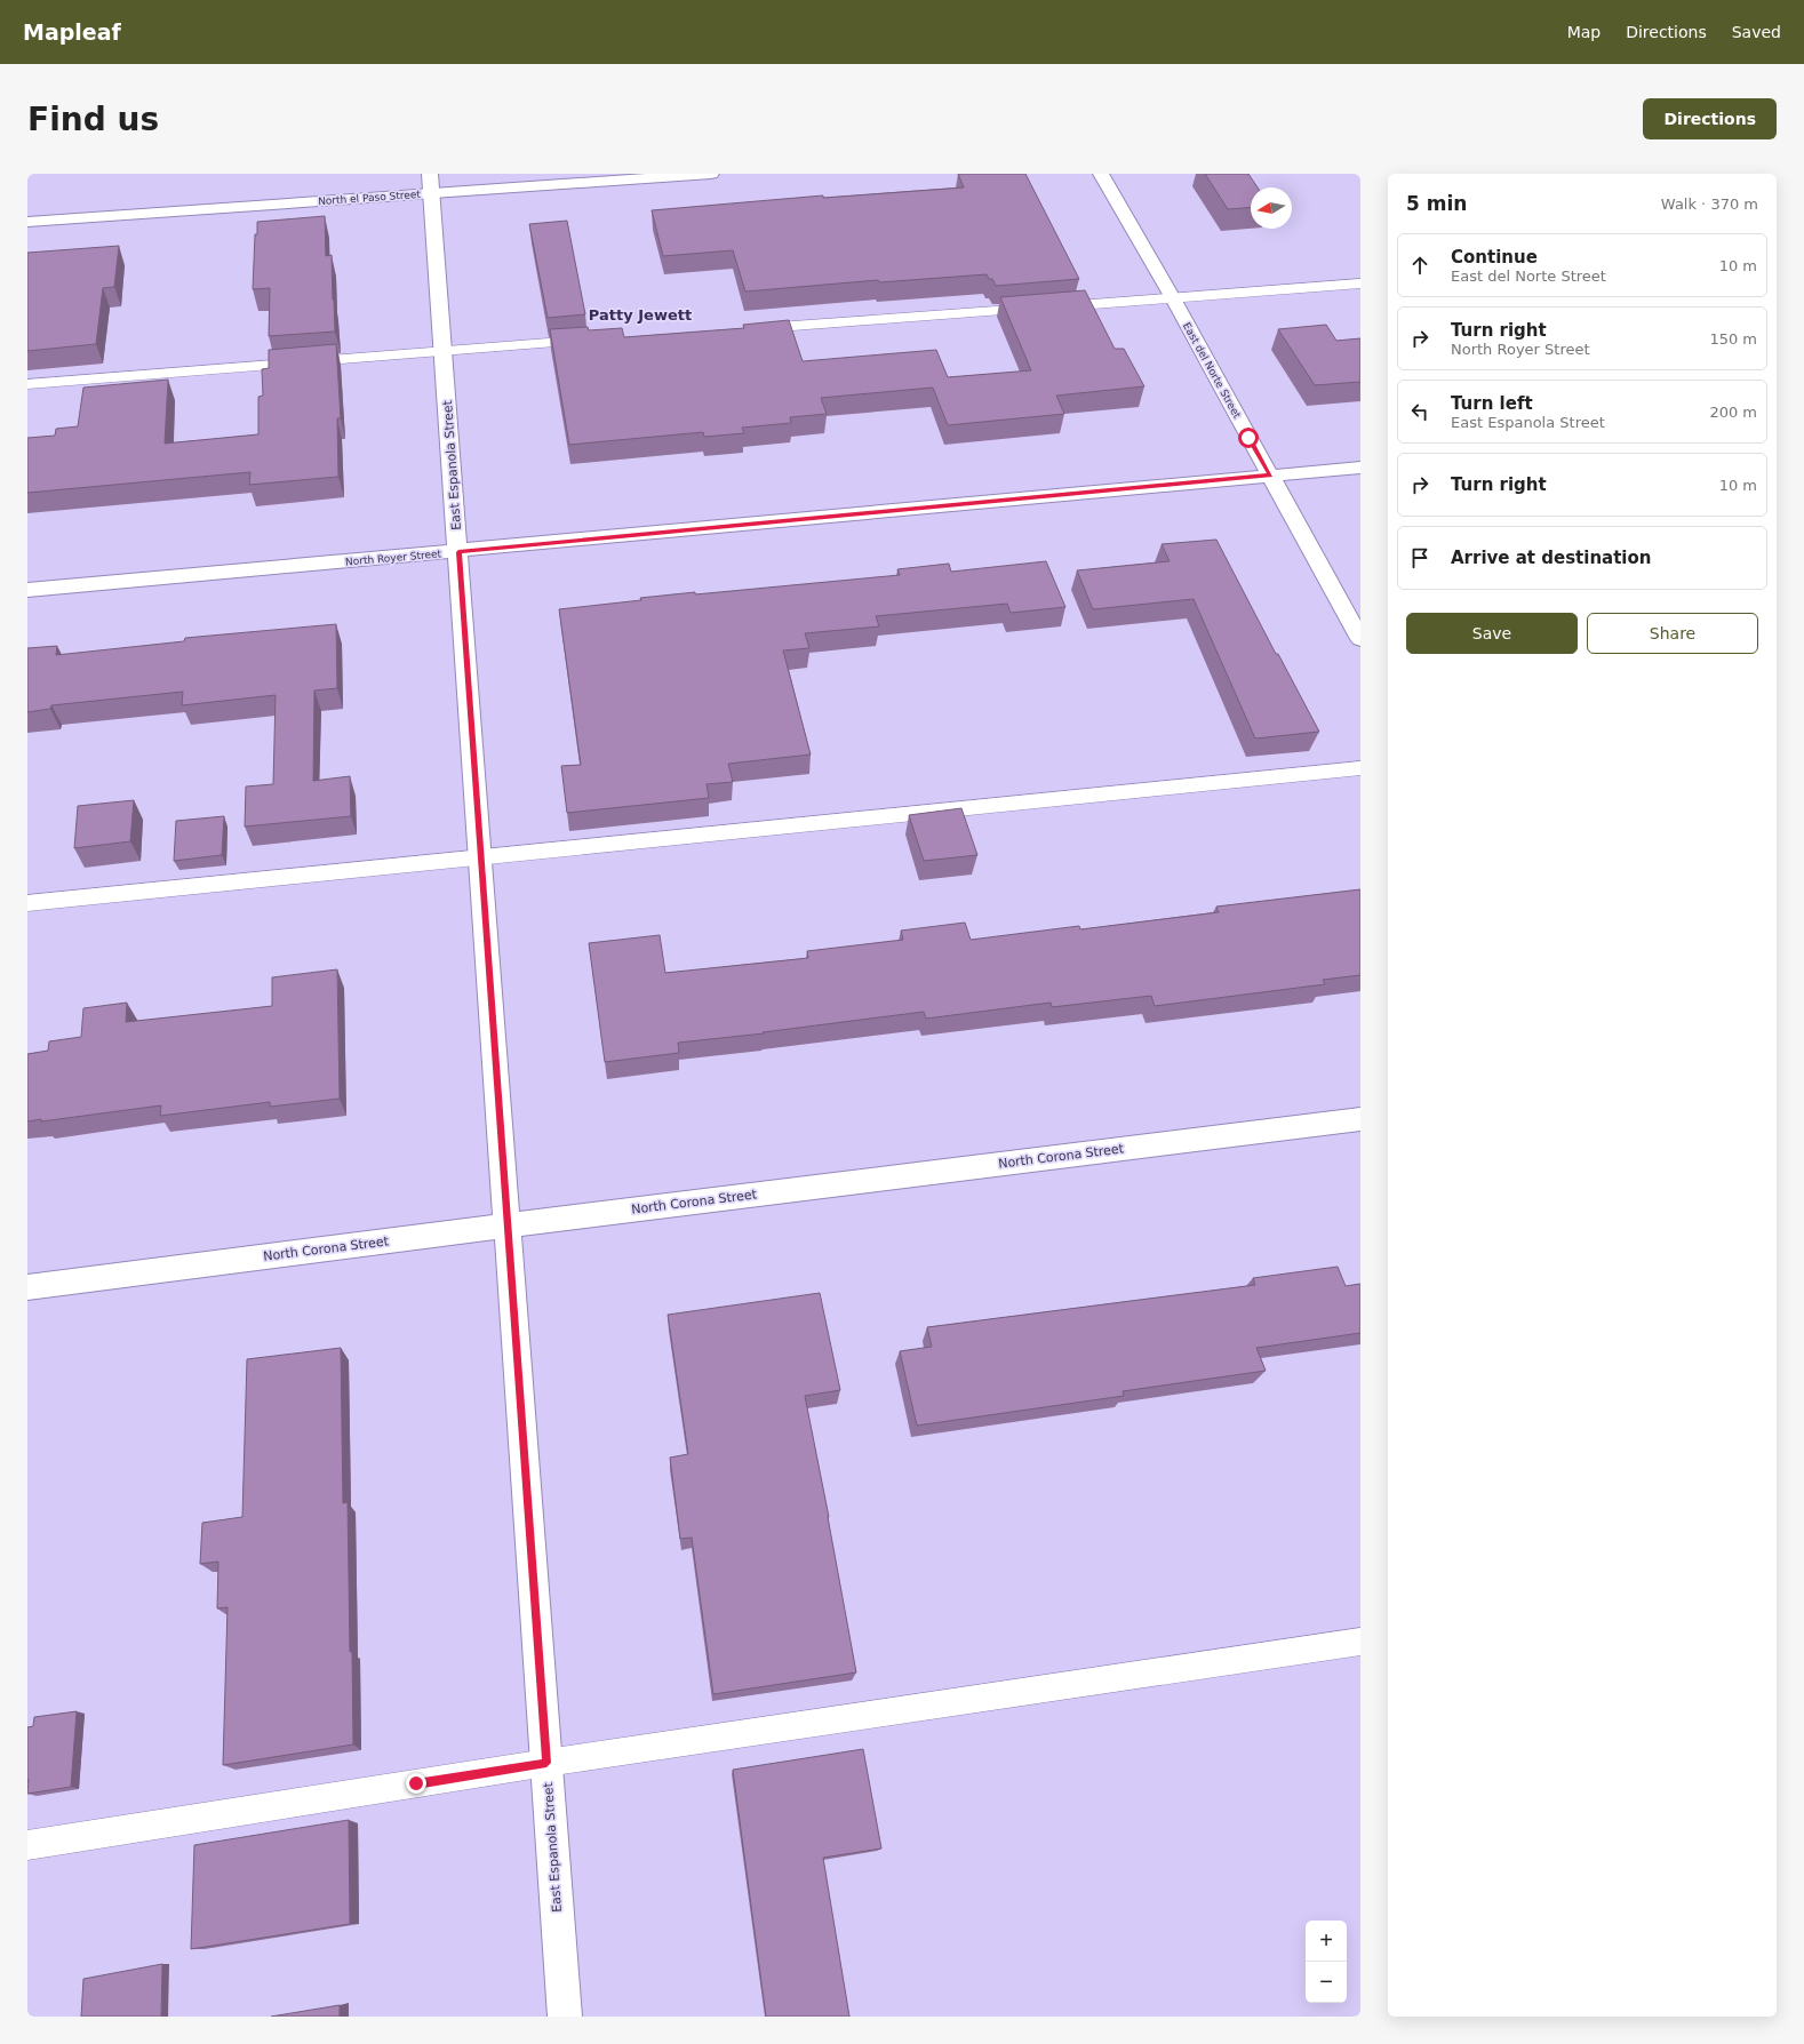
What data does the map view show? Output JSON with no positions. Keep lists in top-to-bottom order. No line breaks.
{"streets":{"street":["North el Paso Street","East del Norte Street","East Espanola Street","North Royer Street","North Corona Street"]},"crossings":[["North el Paso Street","East Espanola Street"],["East del Norte Street","North Royer Street"],["East Espanola Street","North Royer Street"],["East Espanola Street","North Corona Street"]],"districts":["Patty Jewett"],"north":"left","page":{"header":"Mapleaf","nav":["Map","Directions","Saved"],"buttons":["Directions",["Save","Share"]],"title":"Find us","heading":["5 min","Walk · 370 m"],"list":[["Continue","East del Norte Street","10 m"],["Turn right","North Royer Street","150 m"],["Turn left","East Espanola Street","200 m"],["Turn right","10 m"],"Arrive at destination"],"map_buttons":["+","−"]}}
